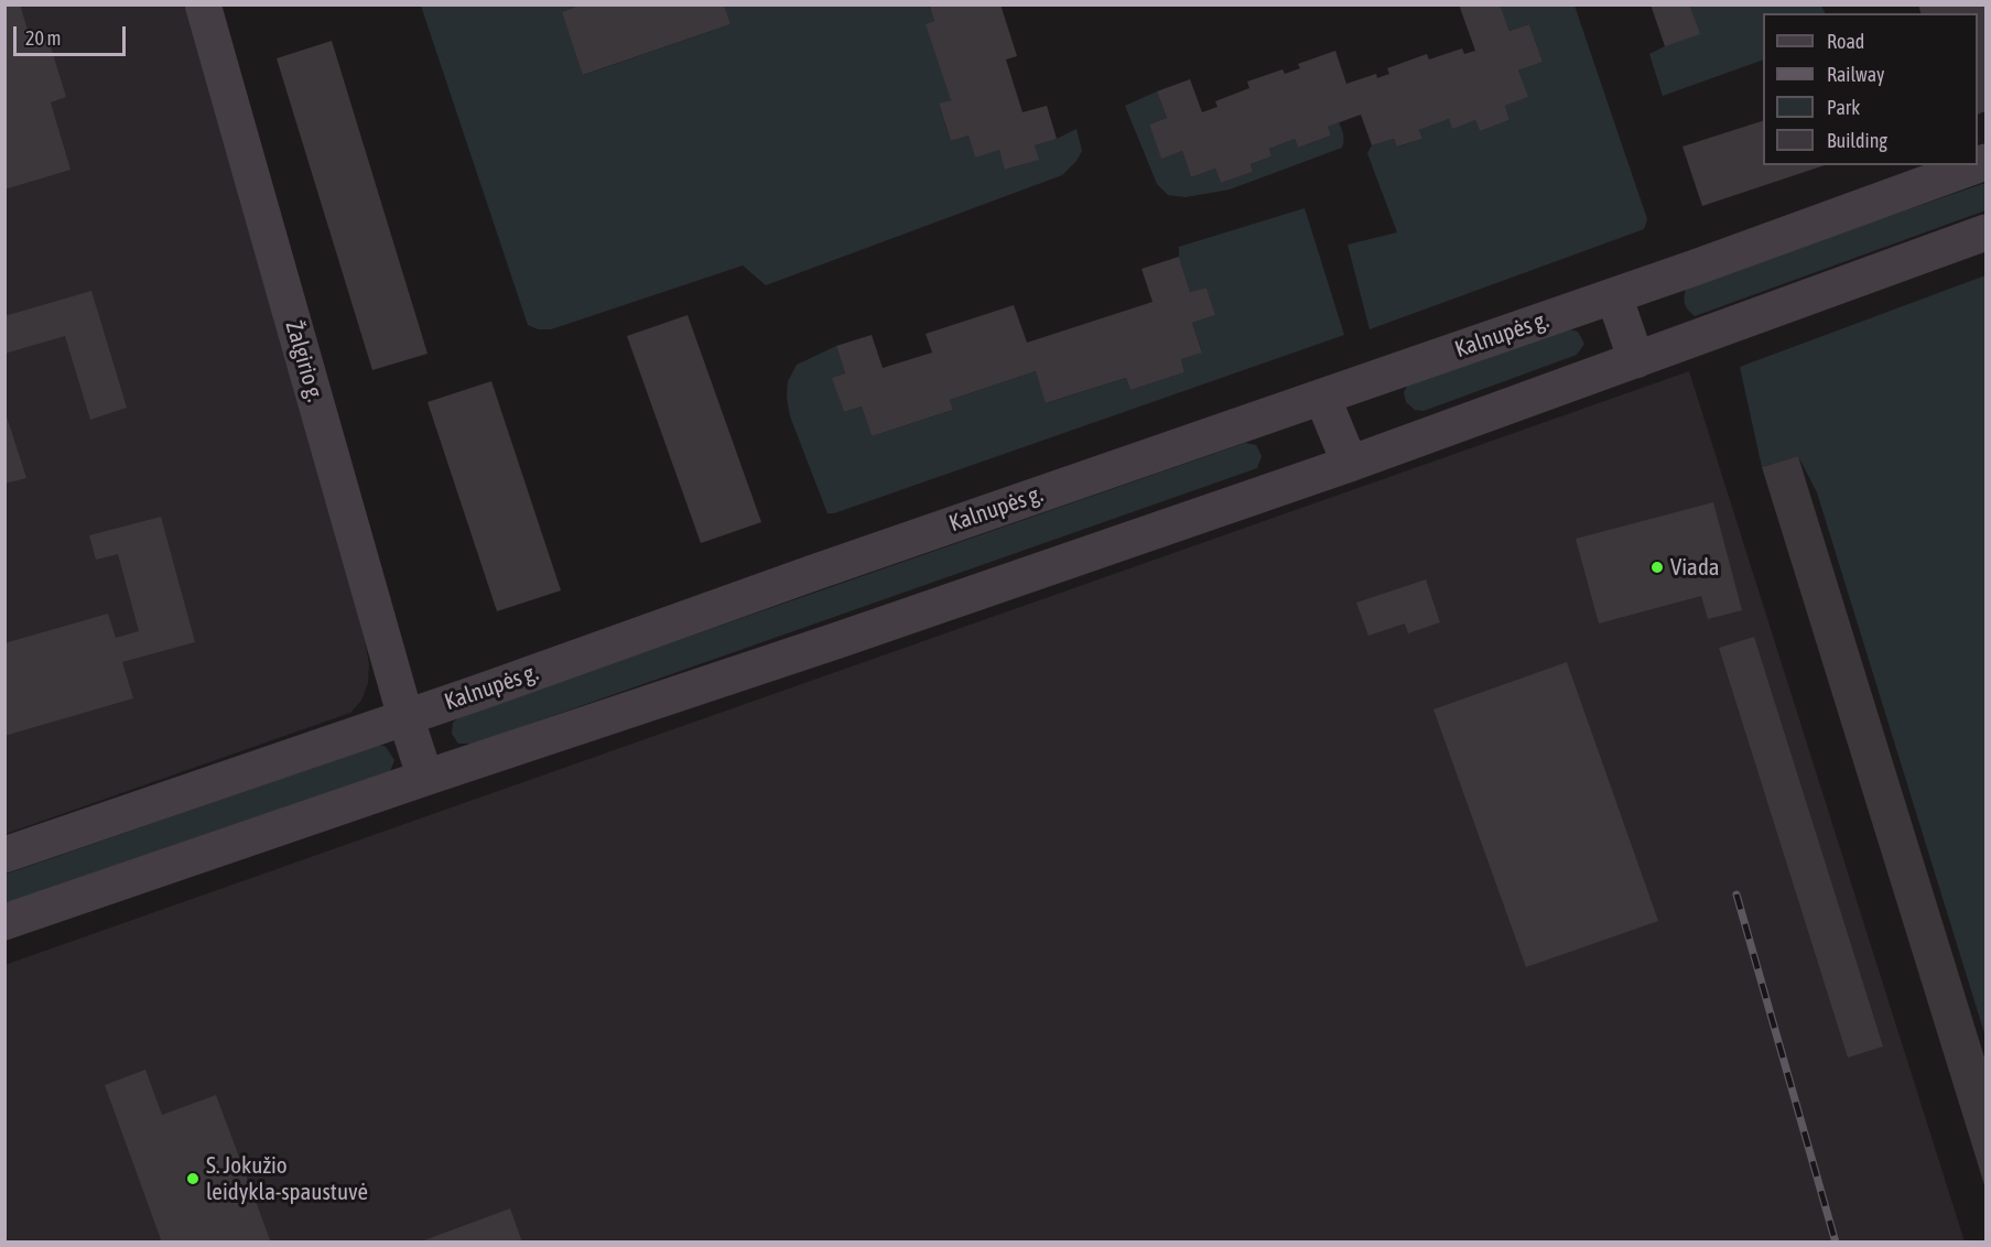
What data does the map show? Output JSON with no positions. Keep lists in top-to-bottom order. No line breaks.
{"streets":{"street":["Kalnupės g.","Žalgirio g."]},"crossings":[["Kalnupės g.","Žalgirio g."]],"places":["Viada","S. Jokužio leidykla-spaustuvė"],"legend":["Road","Railway","Park","Building"],"scale_bar":"20 m"}
